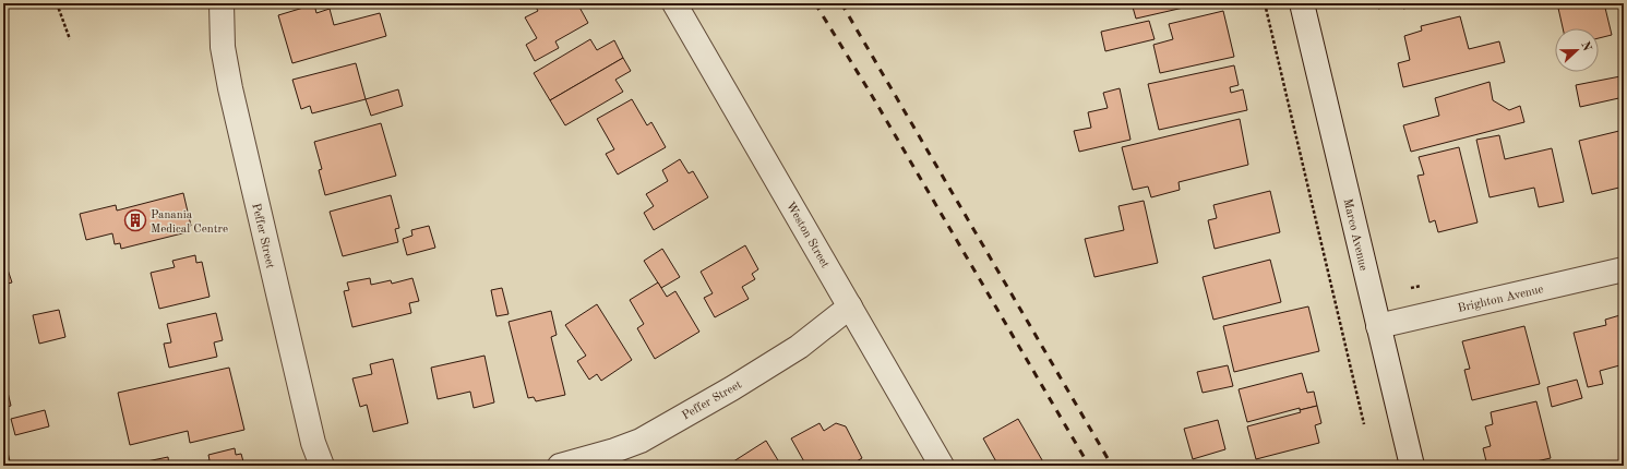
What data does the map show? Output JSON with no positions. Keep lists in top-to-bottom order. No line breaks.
{"streets":{"street":["Weston Street","Marco Avenue","Peffer Street","Brighton Avenue"]},"crossings":[["Weston Street","Peffer Street"],["Marco Avenue","Brighton Avenue"]],"places":{"building":["Panania Medical Centre"]},"north":"right"}
